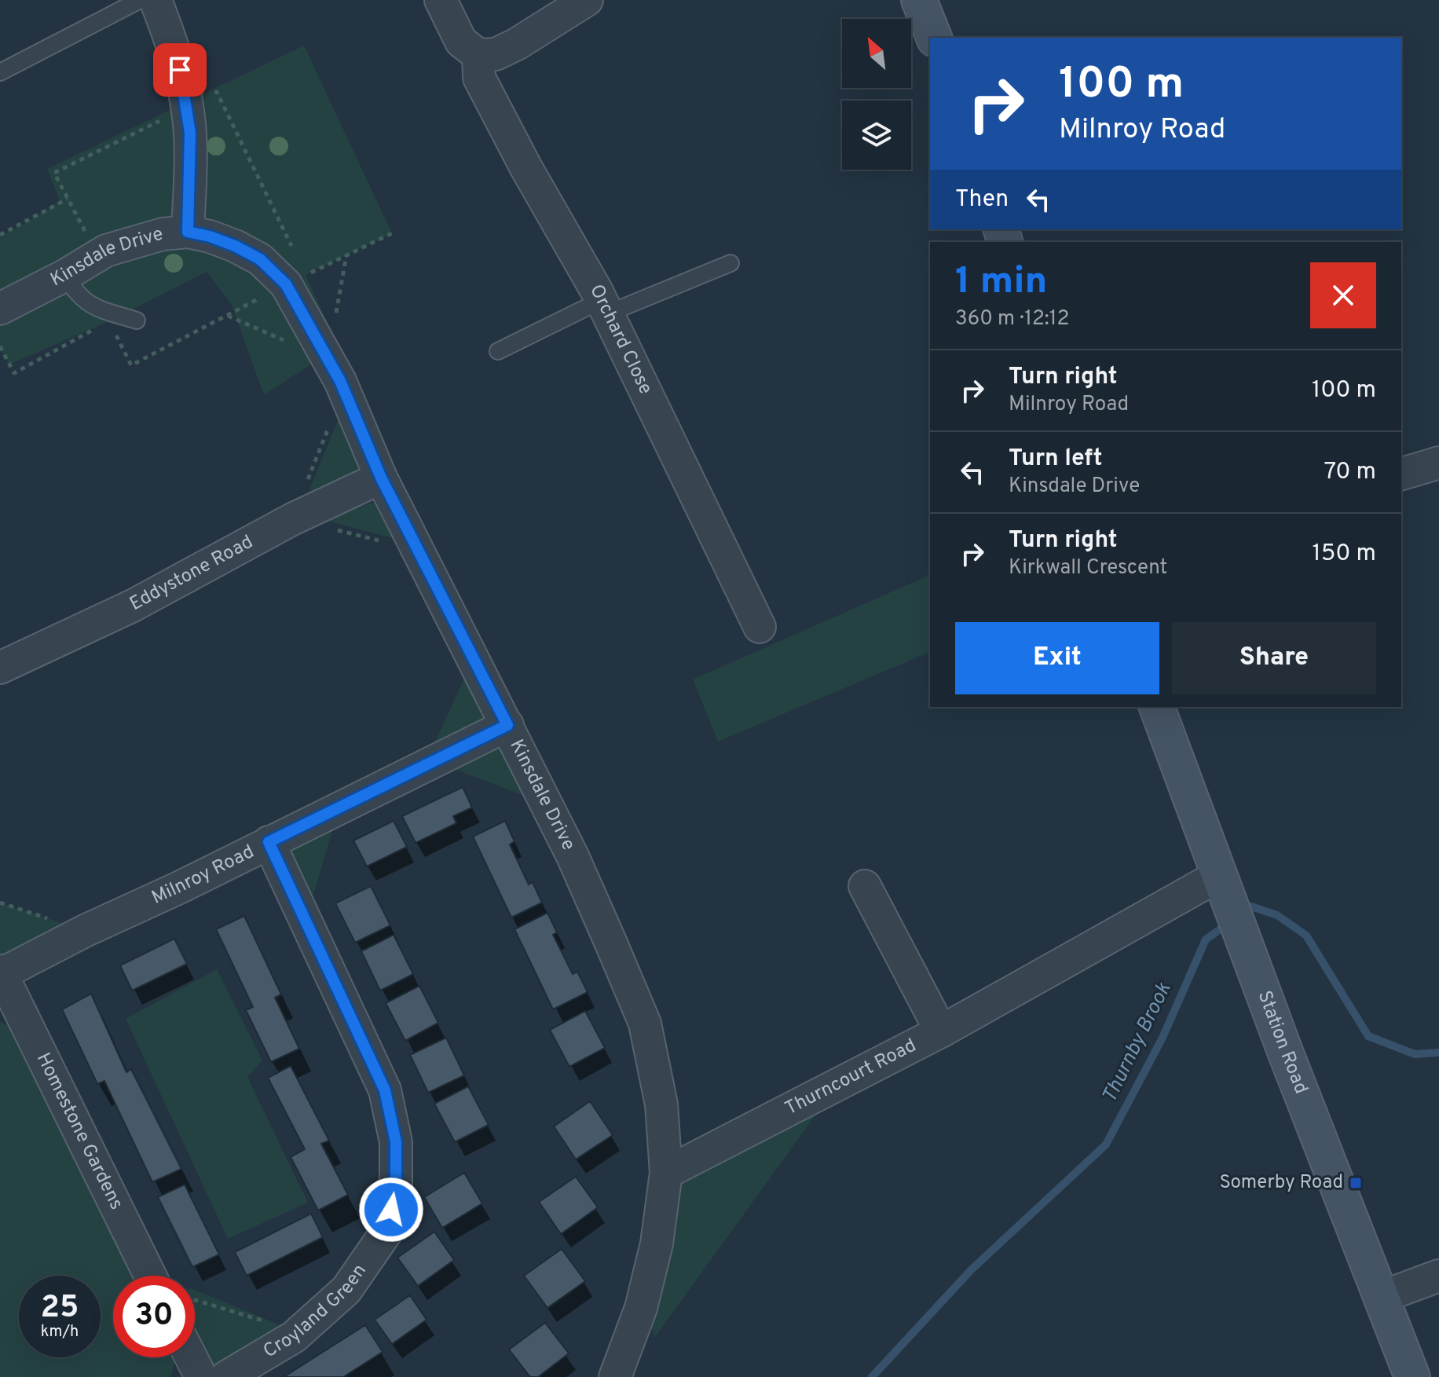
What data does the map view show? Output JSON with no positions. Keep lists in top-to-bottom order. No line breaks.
{"streets":{"street":["Kinsdale Drive","Orchard Close","Eddystone Road","Milnroy Road","Station Road","Thurncourt Road","Homestone Gardens","Croyland Green"]},"crossings":[["Kinsdale Drive","Eddystone Road"],["Kinsdale Drive","Milnroy Road"],["Kinsdale Drive","Thurncourt Road"],["Milnroy Road","Homestone Gardens"],["Milnroy Road","Croyland Green"],["Station Road","Thurncourt Road"]],"water":["Thurnby Brook"],"places":{"transit":["Somerby Road"]},"north":"top left","page":{"turn":["100 m","Milnroy Road"],"then":"Then","heading":["1 min","360 m · 12:12"],"list":[{"name":"Turn right","note":"Milnroy Road","value":"100 m"},{"name":"Turn left","note":"Kinsdale Drive","value":"70 m"},{"name":"Turn right","note":"Kirkwall Crescent","value":"150 m"}],"buttons":["Exit","Share"],"speed":"25 km/h","limit":"30"}}
